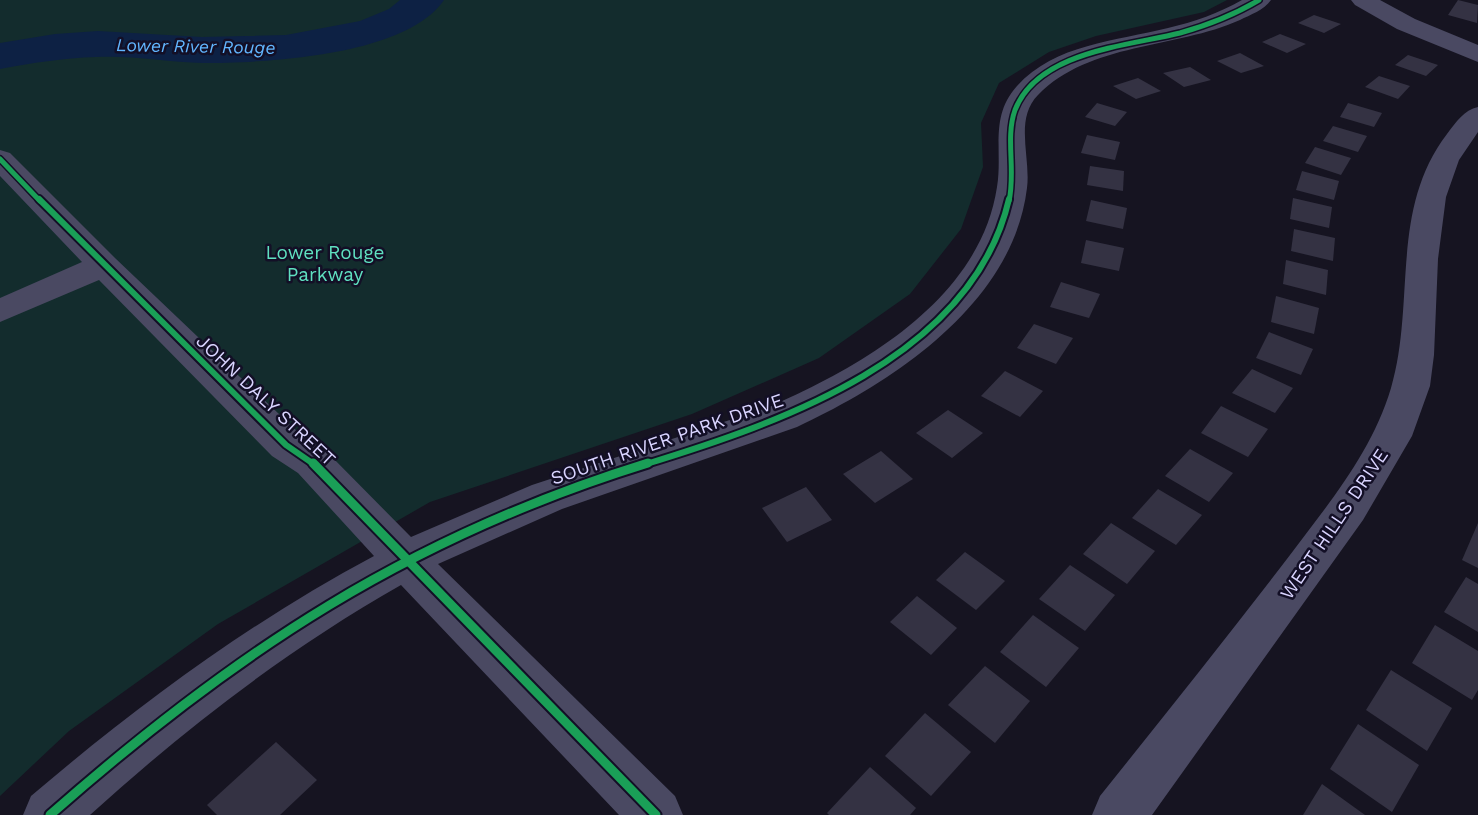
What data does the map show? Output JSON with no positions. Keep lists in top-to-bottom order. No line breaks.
{"streets":{"street":["JOHN DALY STREET","SOUTH RIVER PARK DRIVE","WEST HILLS DRIVE"]},"crossings":[["JOHN DALY STREET","SOUTH RIVER PARK DRIVE"]],"water":["Lower River Rouge"],"parks":["Lower Rouge Parkway"]}
